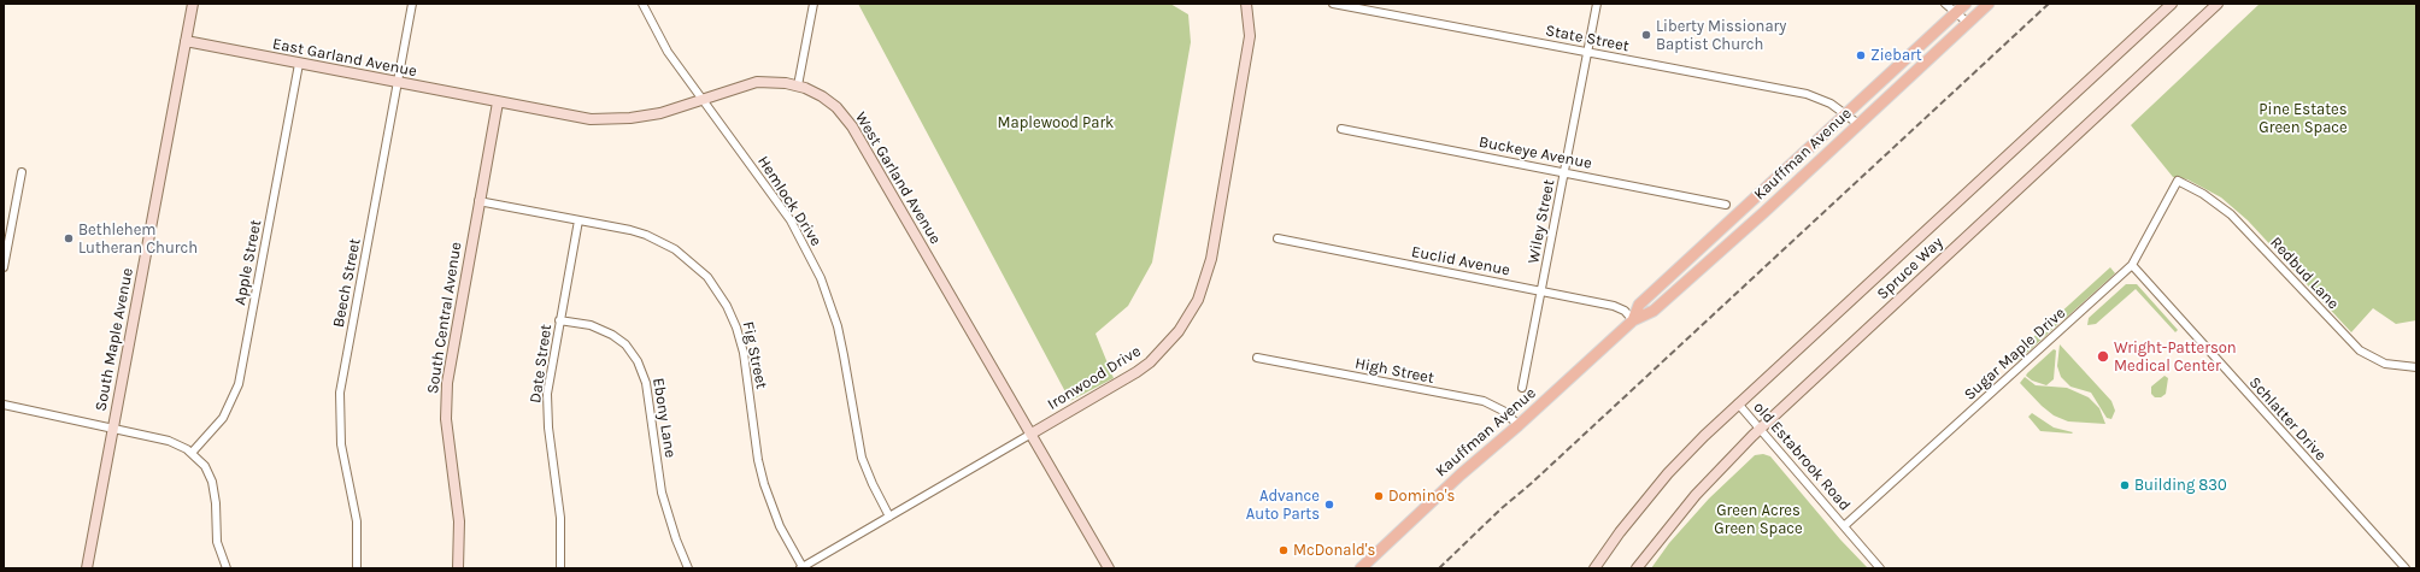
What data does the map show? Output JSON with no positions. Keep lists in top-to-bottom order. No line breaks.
{"streets":{"main road":["Kauffman Avenue"],"street":["State Street","East Garland Avenue","Buckeye Avenue","West Garland Avenue","Hemlock Drive","Wiley Street","Euclid Avenue","Apple Street","Spruce Way","Redbud Lane","Beech Street","South Central Avenue","South Maple Avenue","Sugar Maple Drive","Fig Street","Date Street","High Street","Ironwood Drive","Ebony Lane","Schlatter Drive","old Estabrook Road"]},"crossings":[["State Street","Kauffman Avenue"],["State Street","Wiley Street"],["East Garland Avenue","West Garland Avenue"],["East Garland Avenue","Apple Street"],["East Garland Avenue","Beech Street"],["East Garland Avenue","South Central Avenue"],["East Garland Avenue","South Maple Avenue"],["Buckeye Avenue","Wiley Street"],["Kauffman Avenue","Euclid Avenue"],["Kauffman Avenue","High Street"],["West Garland Avenue","Hemlock Drive"],["West Garland Avenue","South Central Avenue"],["West Garland Avenue","Ironwood Drive"],["Hemlock Drive","Ironwood Drive"],["Wiley Street","Euclid Avenue"],["Spruce Way","old Estabrook Road"],["Redbud Lane","Sugar Maple Drive"],["South Central Avenue","Fig Street"],["Sugar Maple Drive","Schlatter Drive"],["Sugar Maple Drive","old Estabrook Road"],["Fig Street","Date Street"],["Fig Street","Ironwood Drive"],["Date Street","Ebony Lane"]],"parks":["Pine Estates Green Space","Maplewood Park","Green Acres Green Space"],"places":["Liberty Missionary Baptist Church","Ziebart","Bethlehem Lutheran Church","Wright-Patterson Medical Center","Building 830","Domino's","Advance Auto Parts","McDonald's"]}
